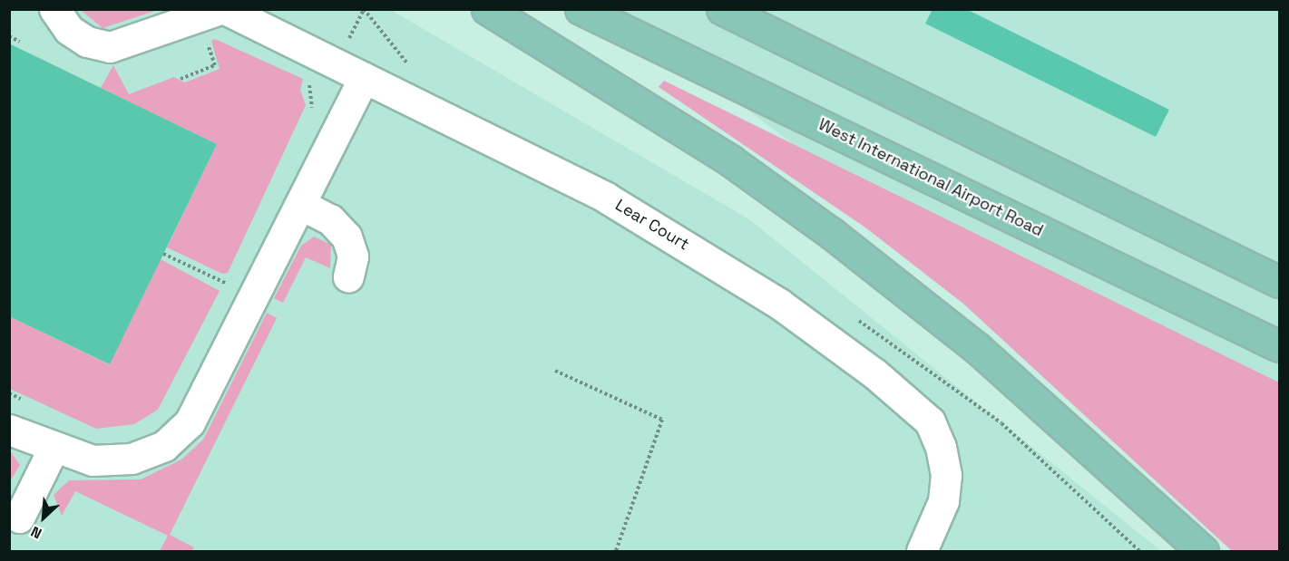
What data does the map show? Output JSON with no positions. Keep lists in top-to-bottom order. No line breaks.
{"streets":{"main road":["West International Airport Road"],"street":["Lear Court"]},"north":"bottom left"}
